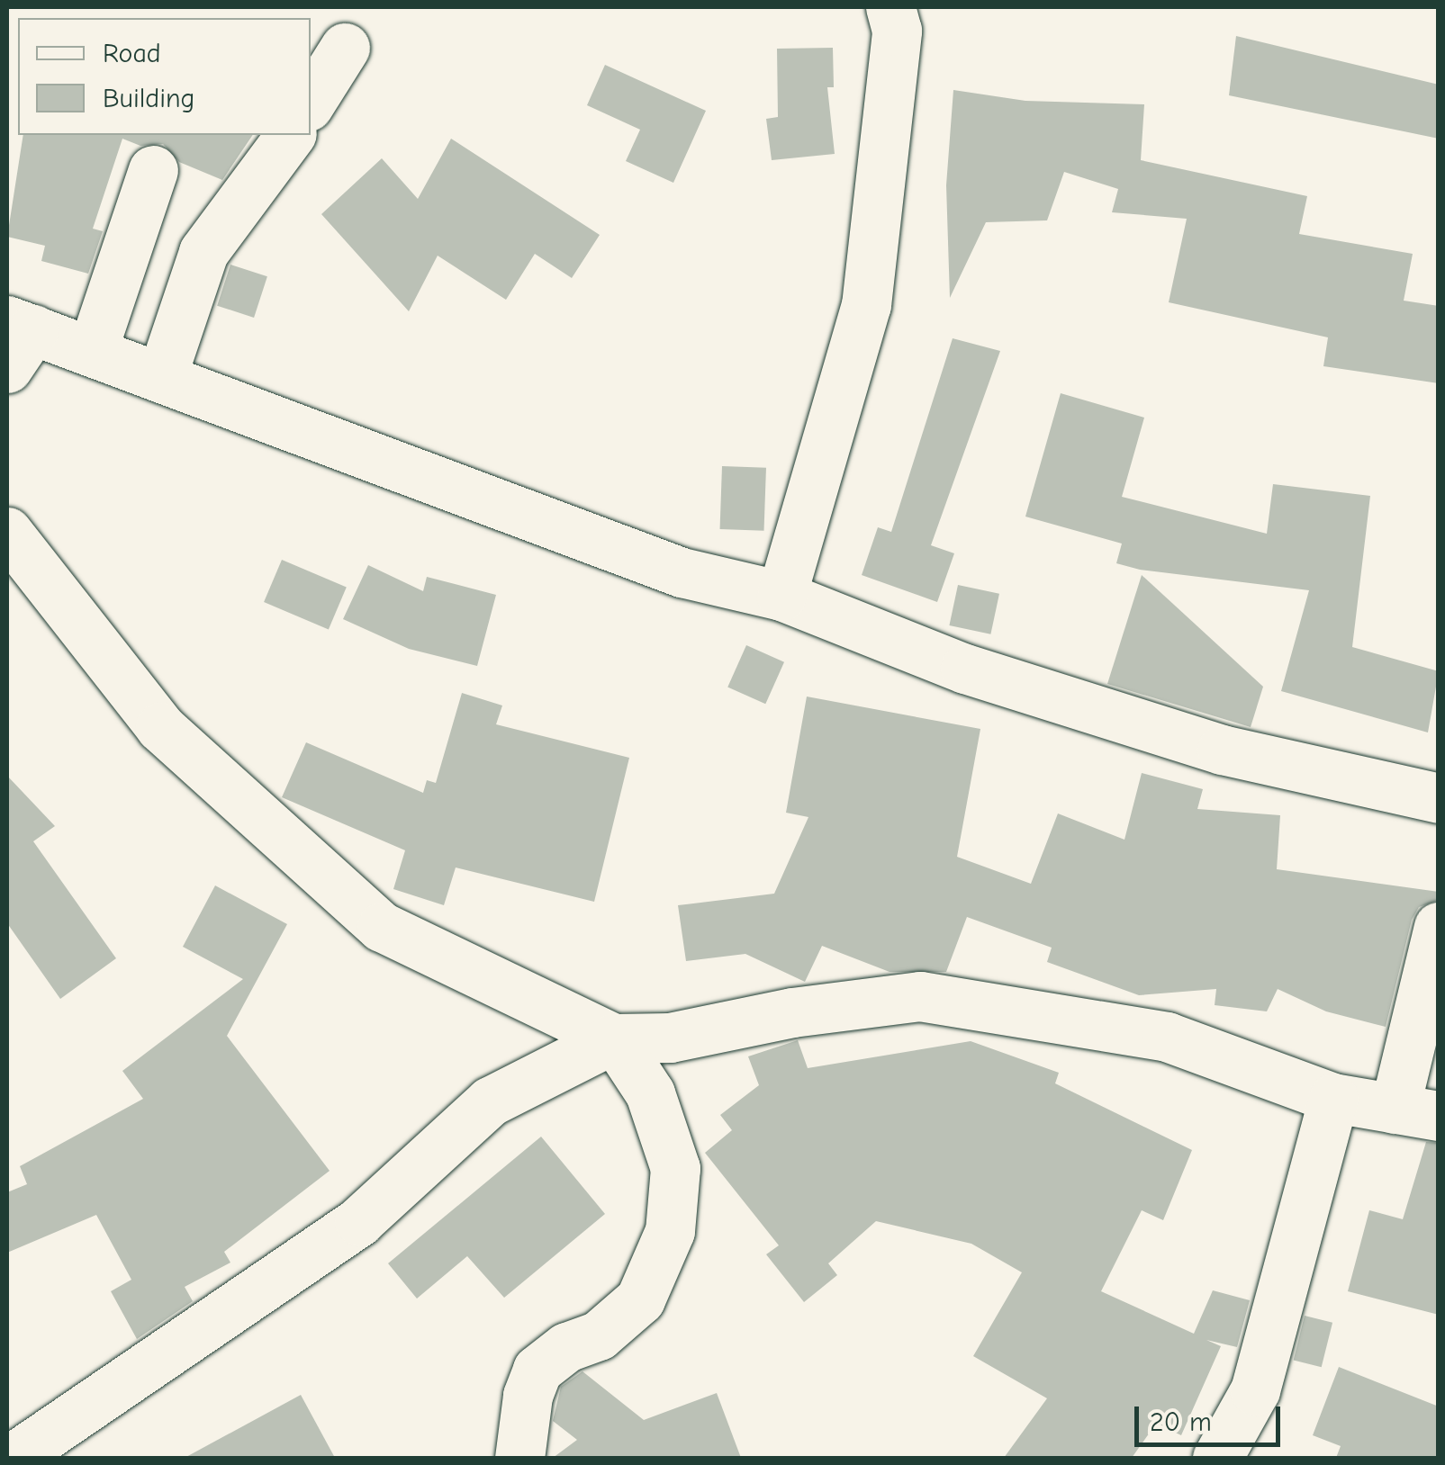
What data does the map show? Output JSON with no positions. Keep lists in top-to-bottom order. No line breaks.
{"legend":["Road","Building"],"scale_bar":"20 m"}
